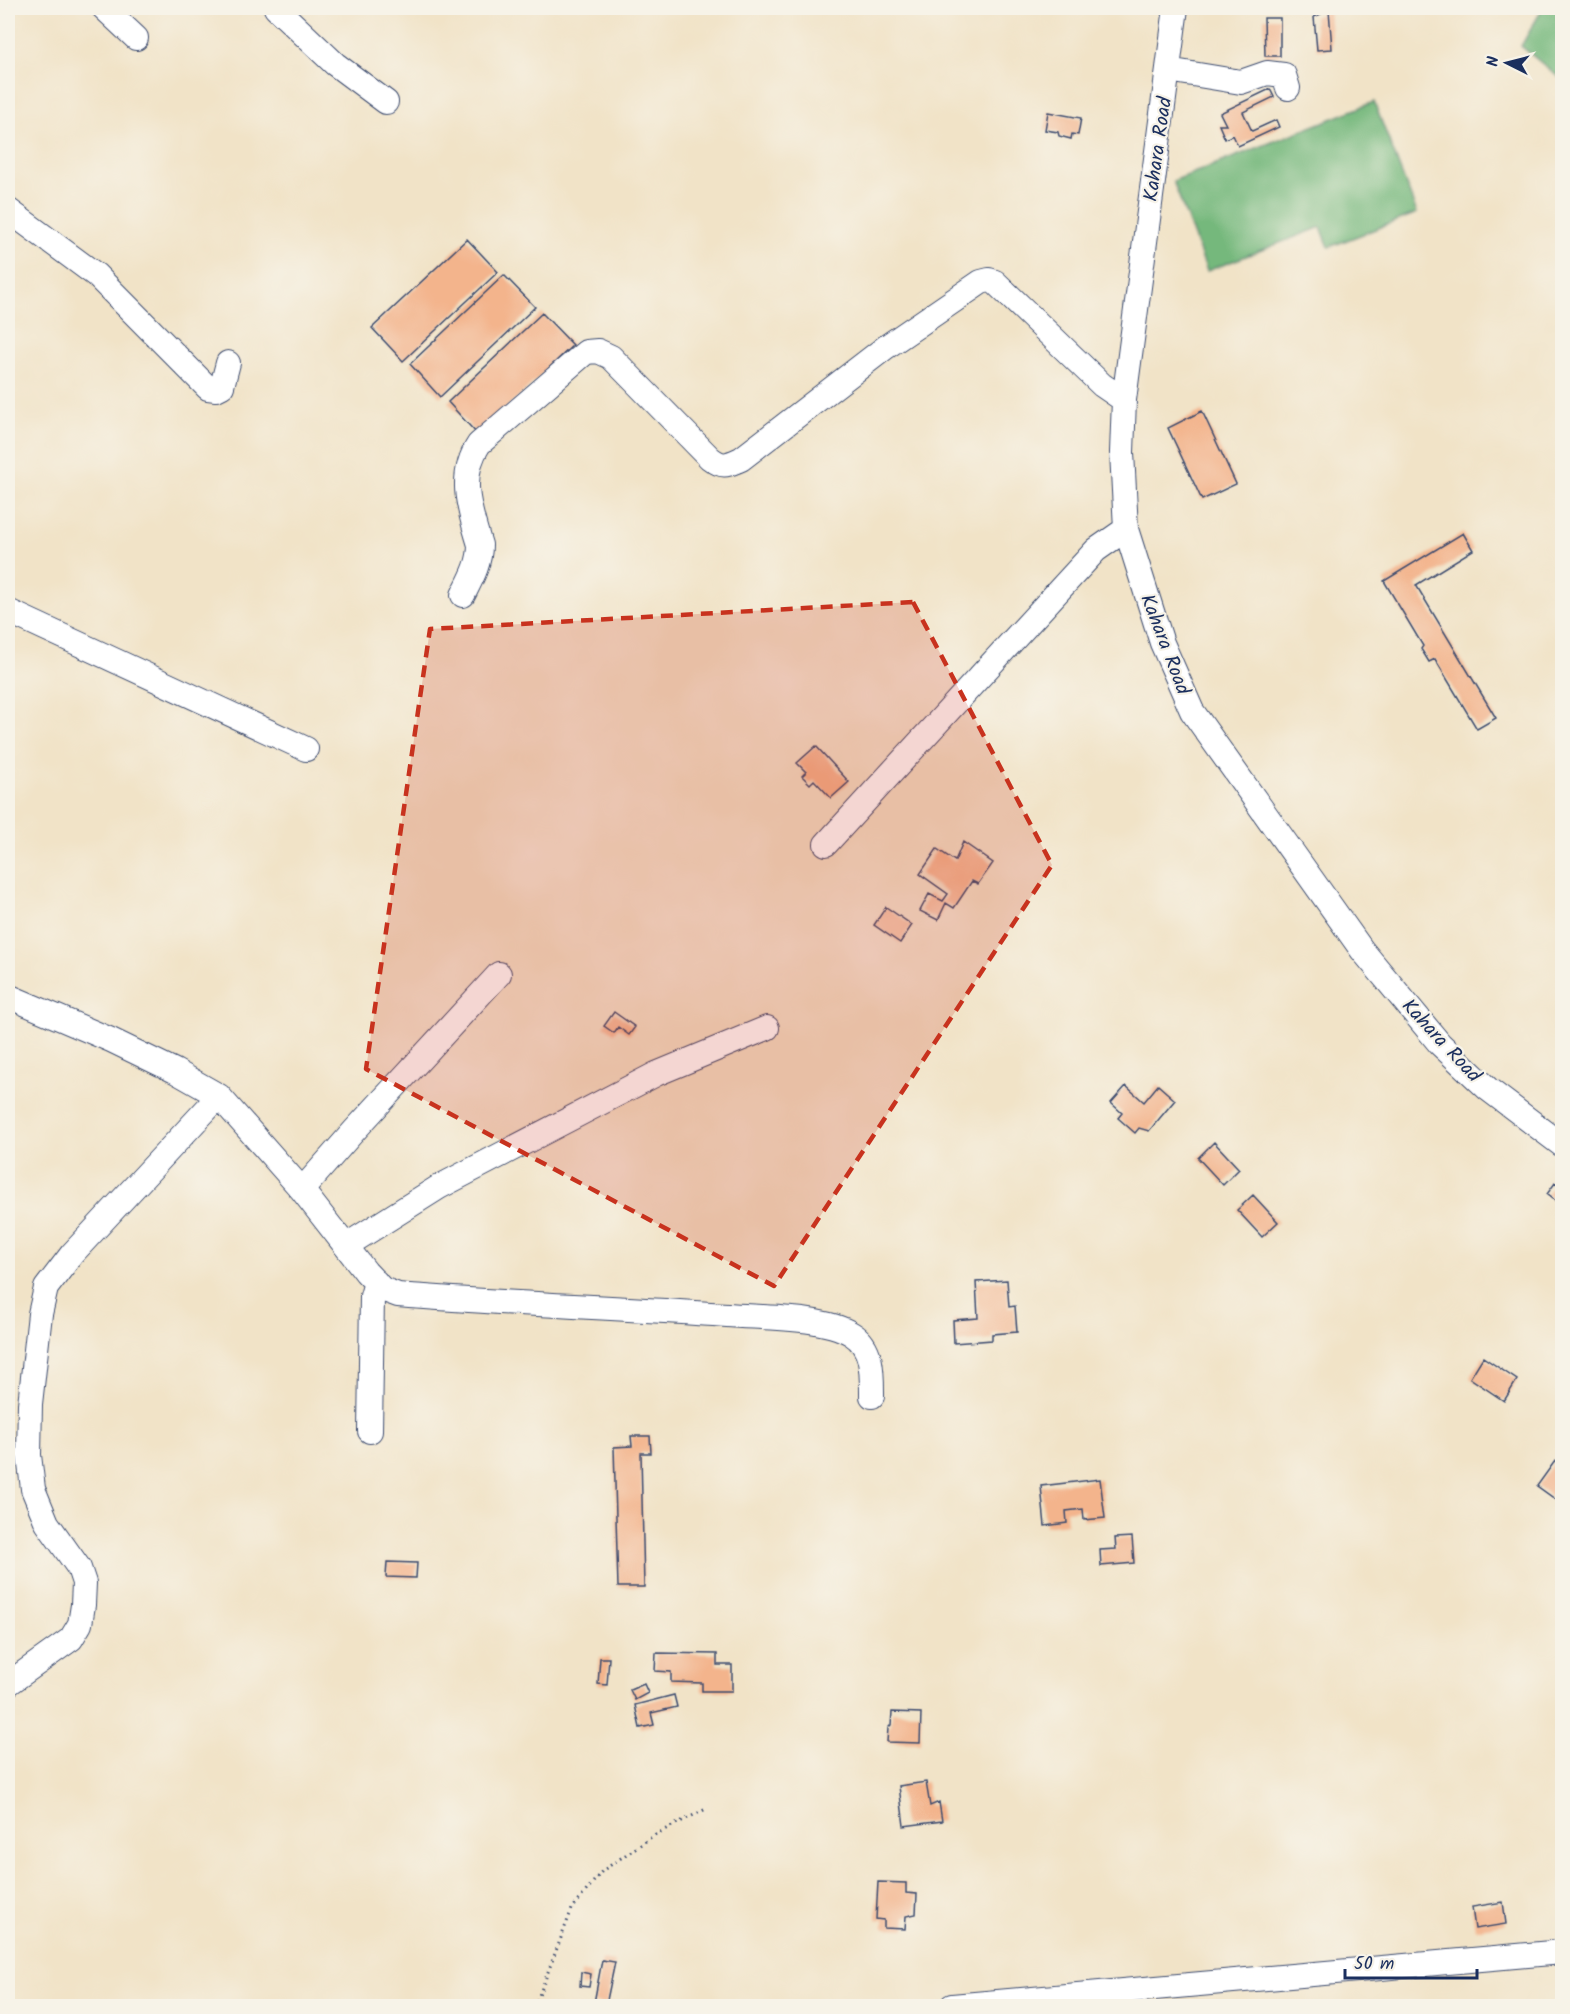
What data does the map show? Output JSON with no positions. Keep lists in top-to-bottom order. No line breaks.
{"streets":{"street":["Kahara Road"]},"scale_bar":"50 m","north":"left"}
